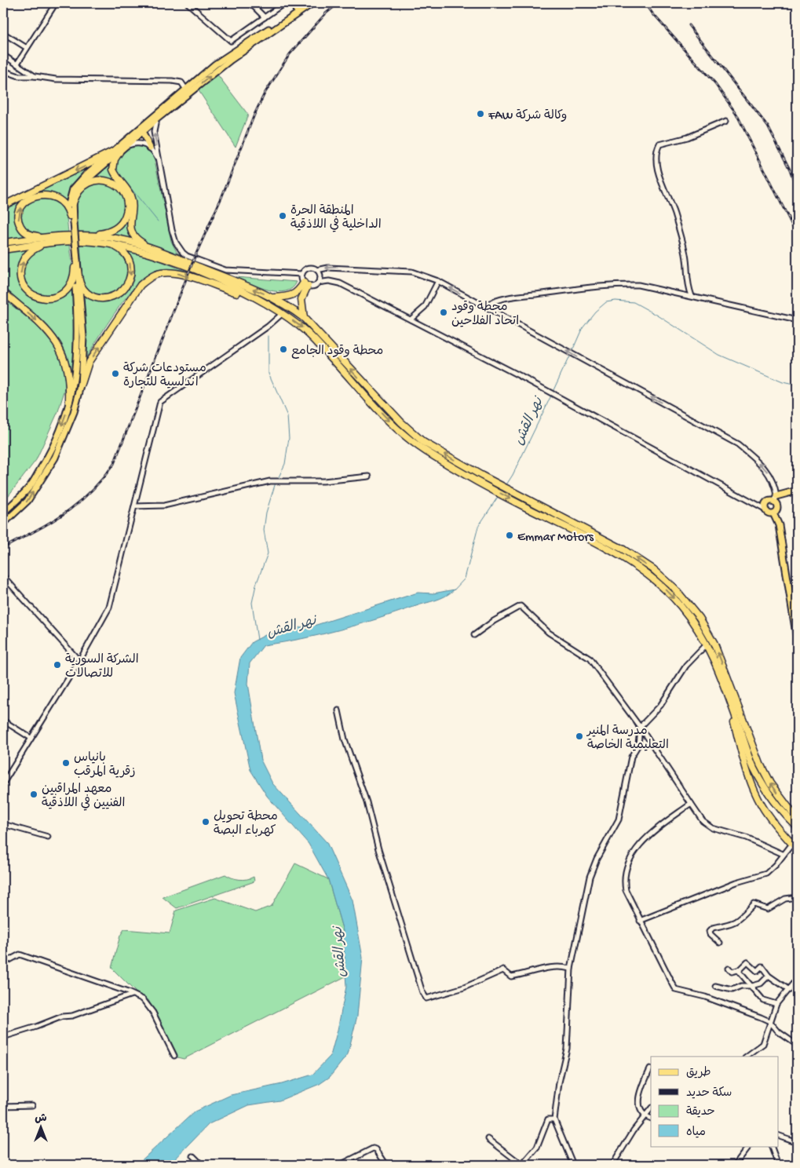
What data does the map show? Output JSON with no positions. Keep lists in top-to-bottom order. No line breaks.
{"water":["نهر القش"],"places":["FAW وكالة شركة","المنطقة الحرة الداخلية في اللاذقية","مجطة وقود اتحاد الفلاحين","محطة وقود الجامع","مستودعات شركة اندلسية للتجارة","Emmar Motors","الشركة السورية للاتصالات","مدرسة المنير التعليمية الخاصة","بانياس زقرية المرقب","معهد المراقبين الفنيين في اللاذقية","محطة تحويل كهرباء البصة"],"legend":["طريق","سكة حديد","حديقة","مياه"],"north":"top"}
